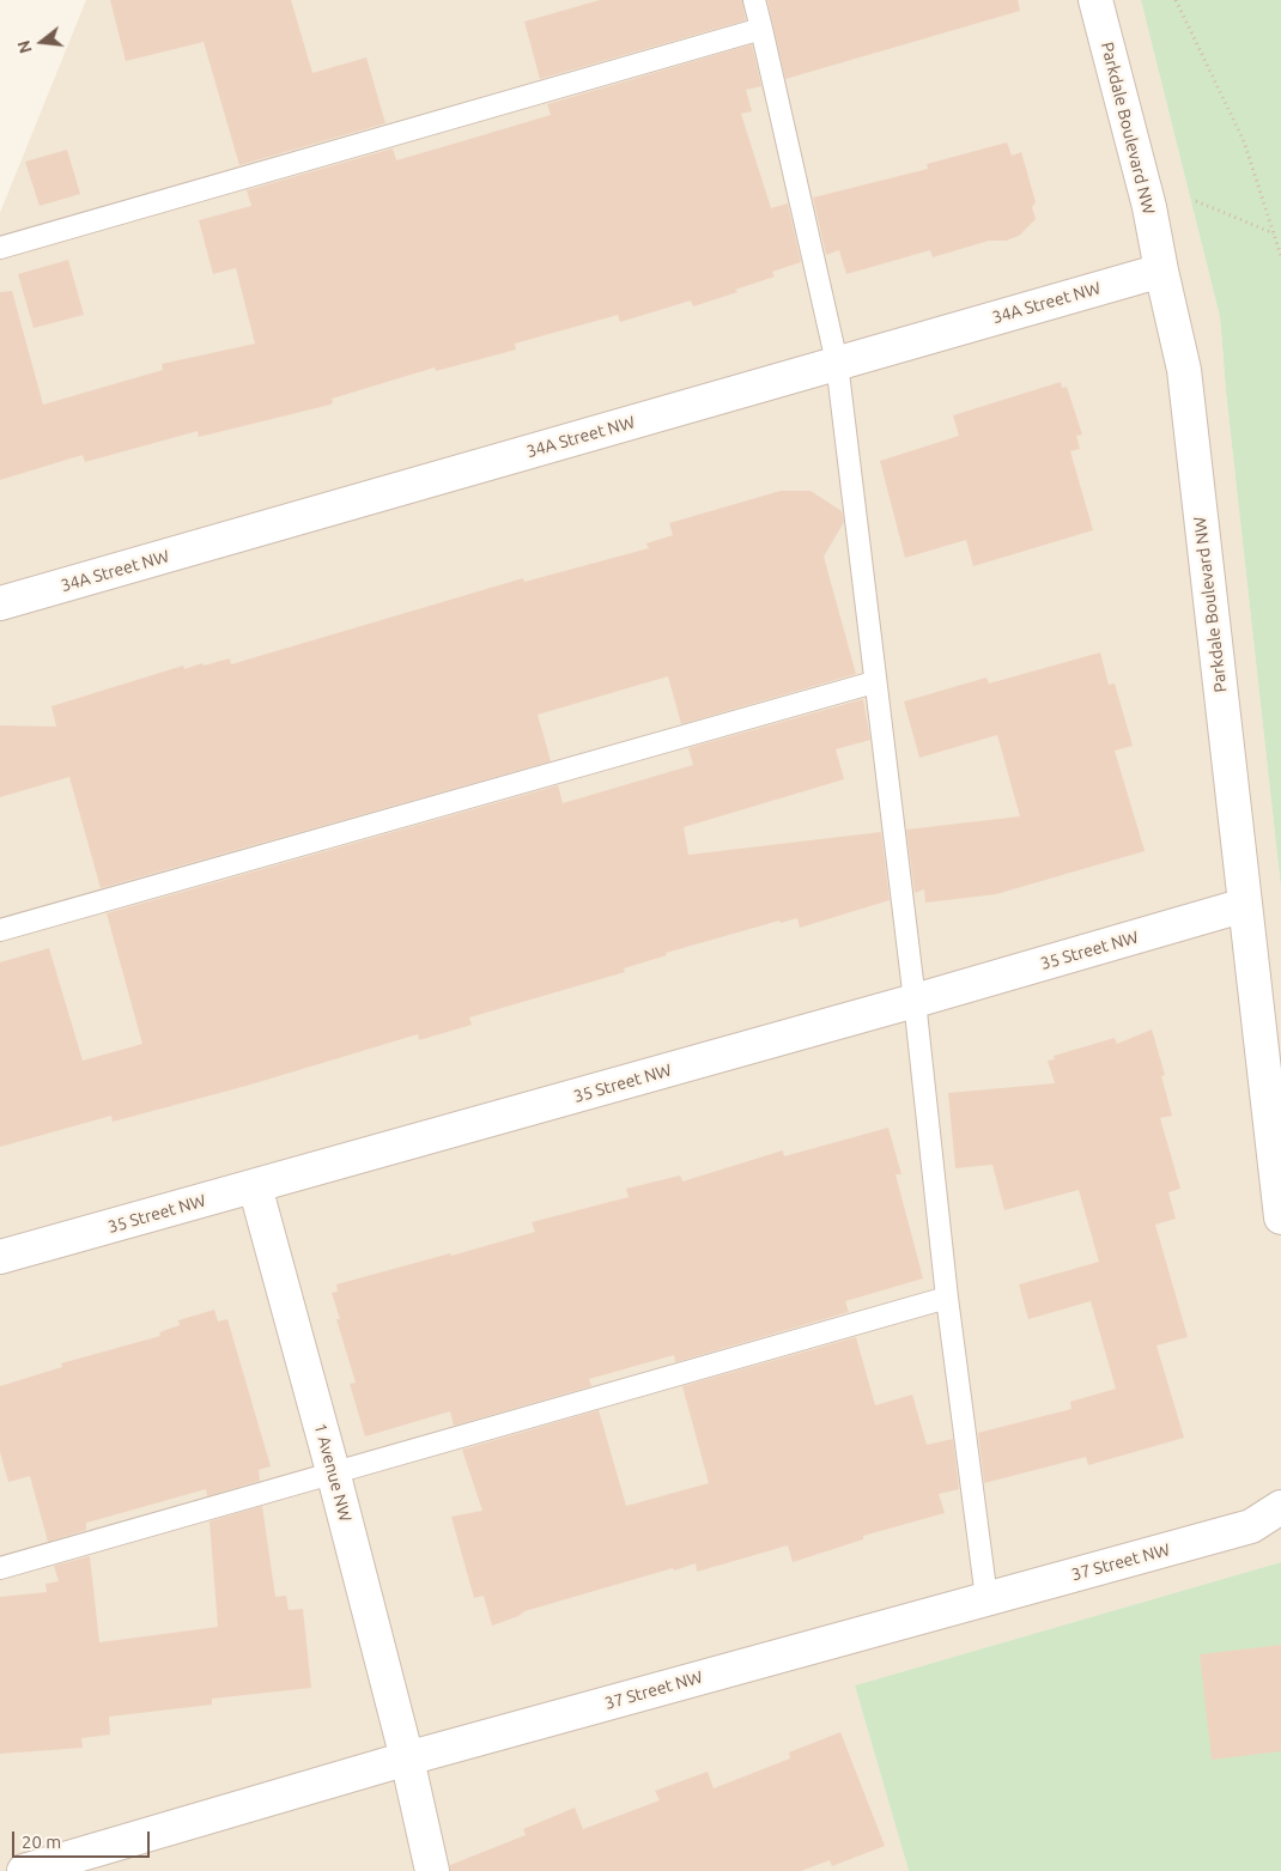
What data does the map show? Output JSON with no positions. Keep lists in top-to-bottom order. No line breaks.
{"streets":{"street":["Parkdale Boulevard NW","34A Street NW","35 Street NW","1 Avenue NW","37 Street NW"]},"crossings":[["Parkdale Boulevard NW","34A Street NW"],["Parkdale Boulevard NW","35 Street NW"],["35 Street NW","1 Avenue NW"],["1 Avenue NW","37 Street NW"]],"scale_bar":"20 m","north":"left"}
